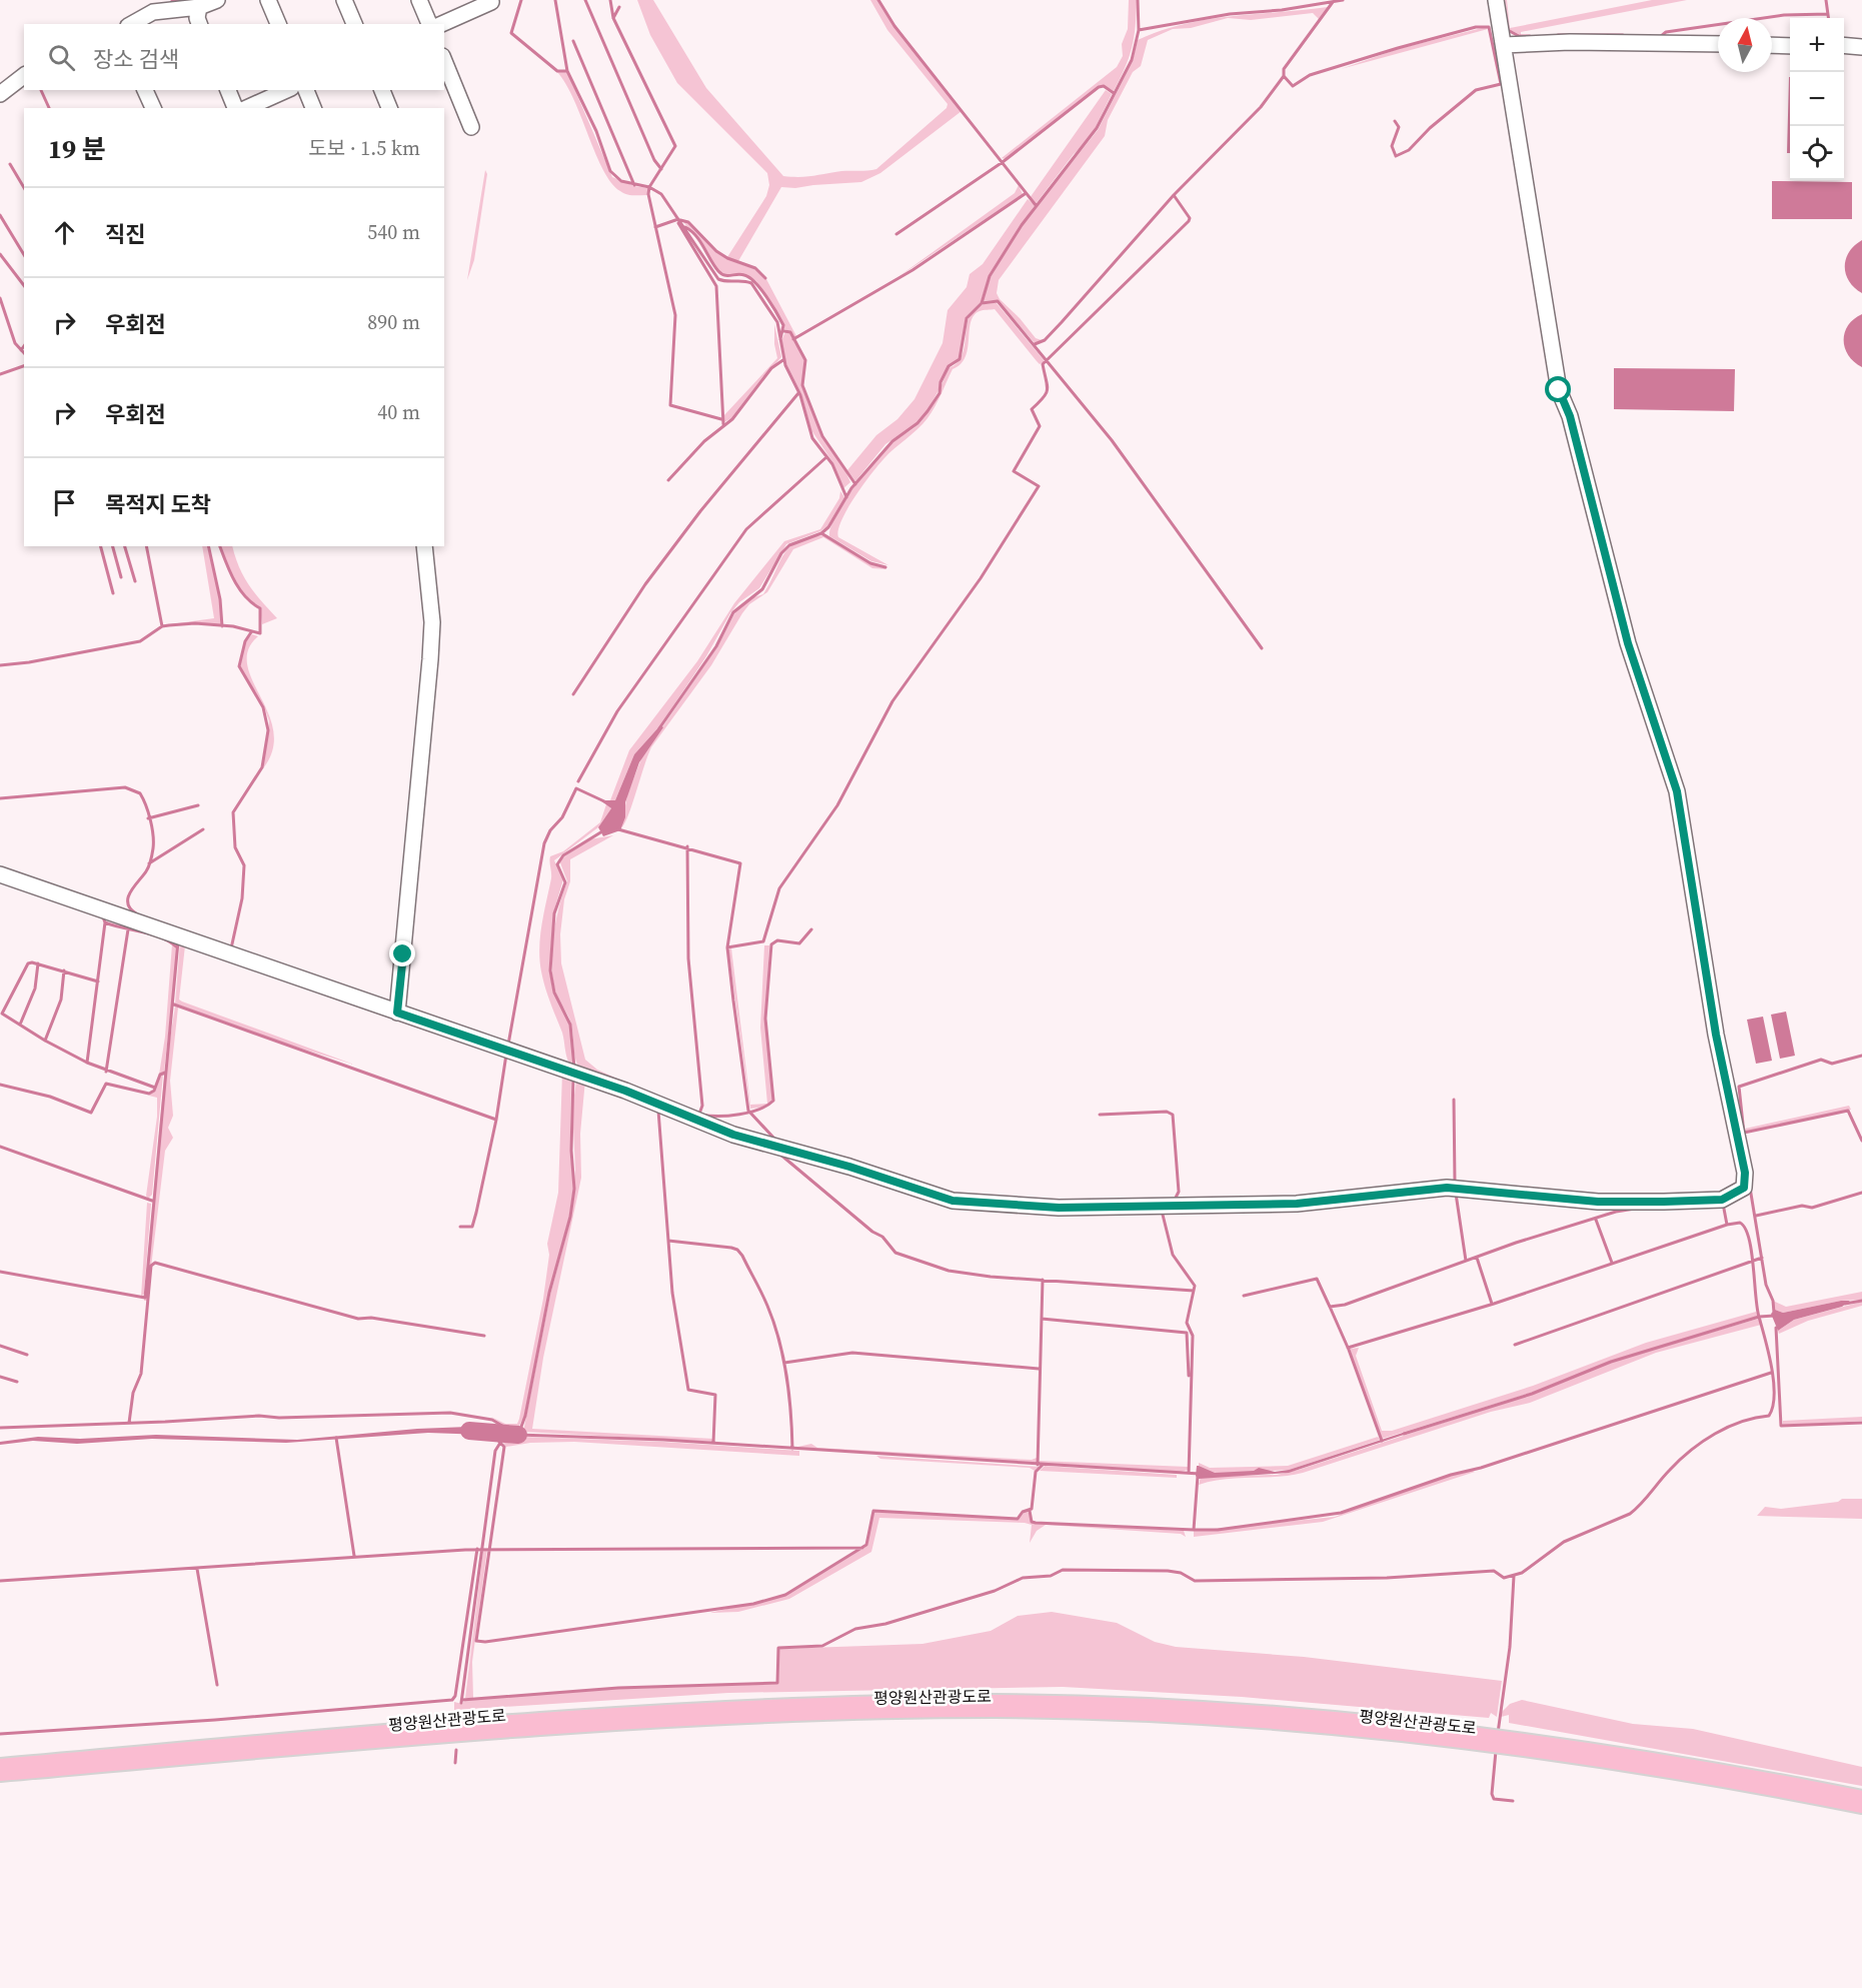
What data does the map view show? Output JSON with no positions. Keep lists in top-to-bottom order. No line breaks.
{"streets":{"highway":["평양원산관광도로"]},"north":"top","page":{"map_buttons":["+","−"],"search":"장소 검색","heading":["19 분","도보 · 1.5 km"],"list":[["직진","540 m"],["우회전","890 m"],["우회전","40 m"],"목적지 도착"]}}
